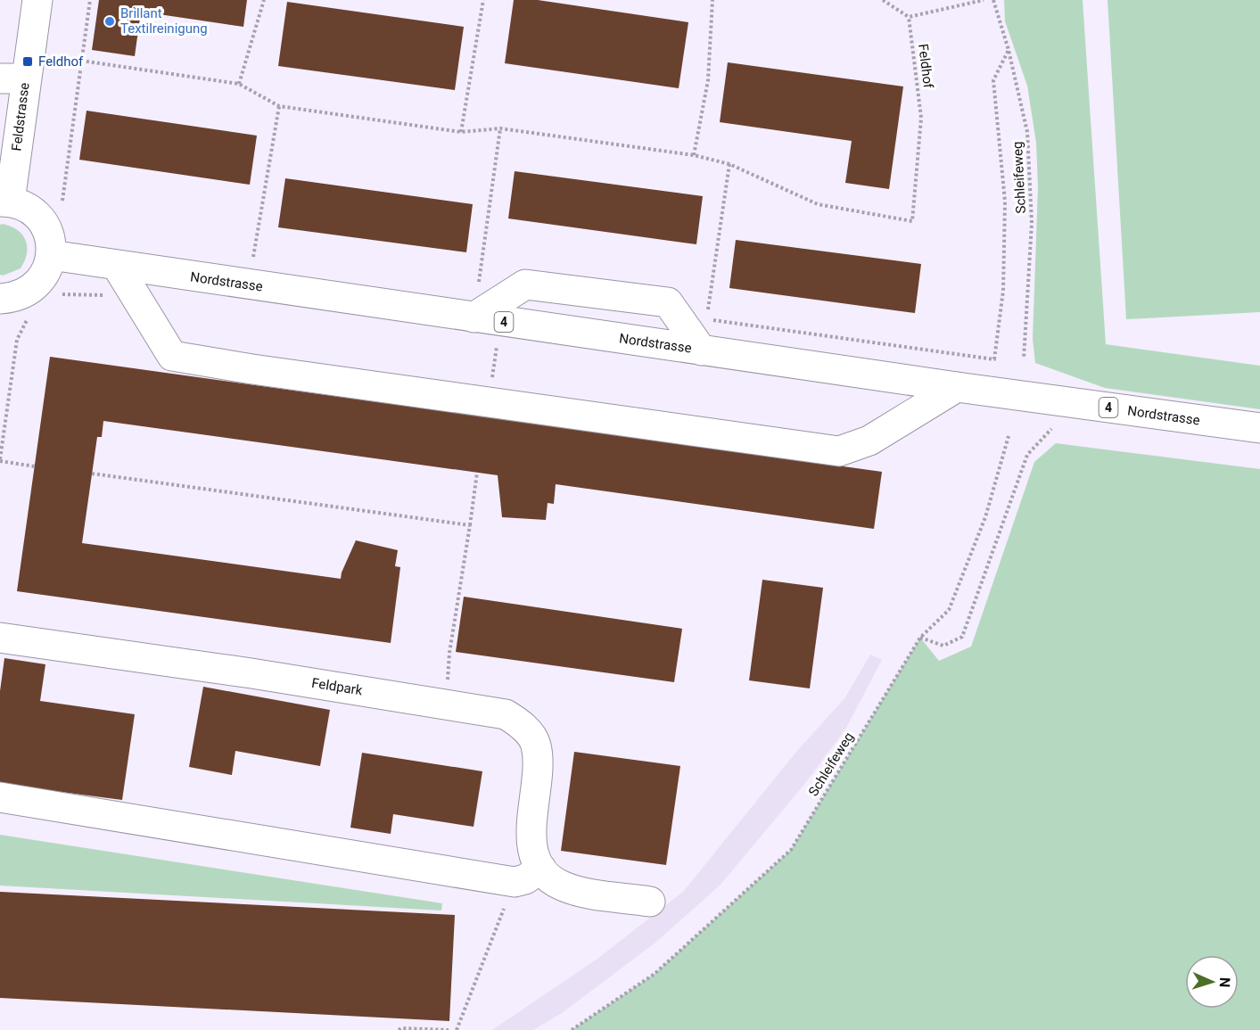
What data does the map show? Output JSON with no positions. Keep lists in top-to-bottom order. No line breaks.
{"streets":{"street":["Feldstrasse","Nordstrasse","4","Feldpark"],"path":["Feldhof","Schleifeweg"]},"places":{"other":["Brillant Textilreinigung"],"transit":["Feldhof"]},"north":"right"}
